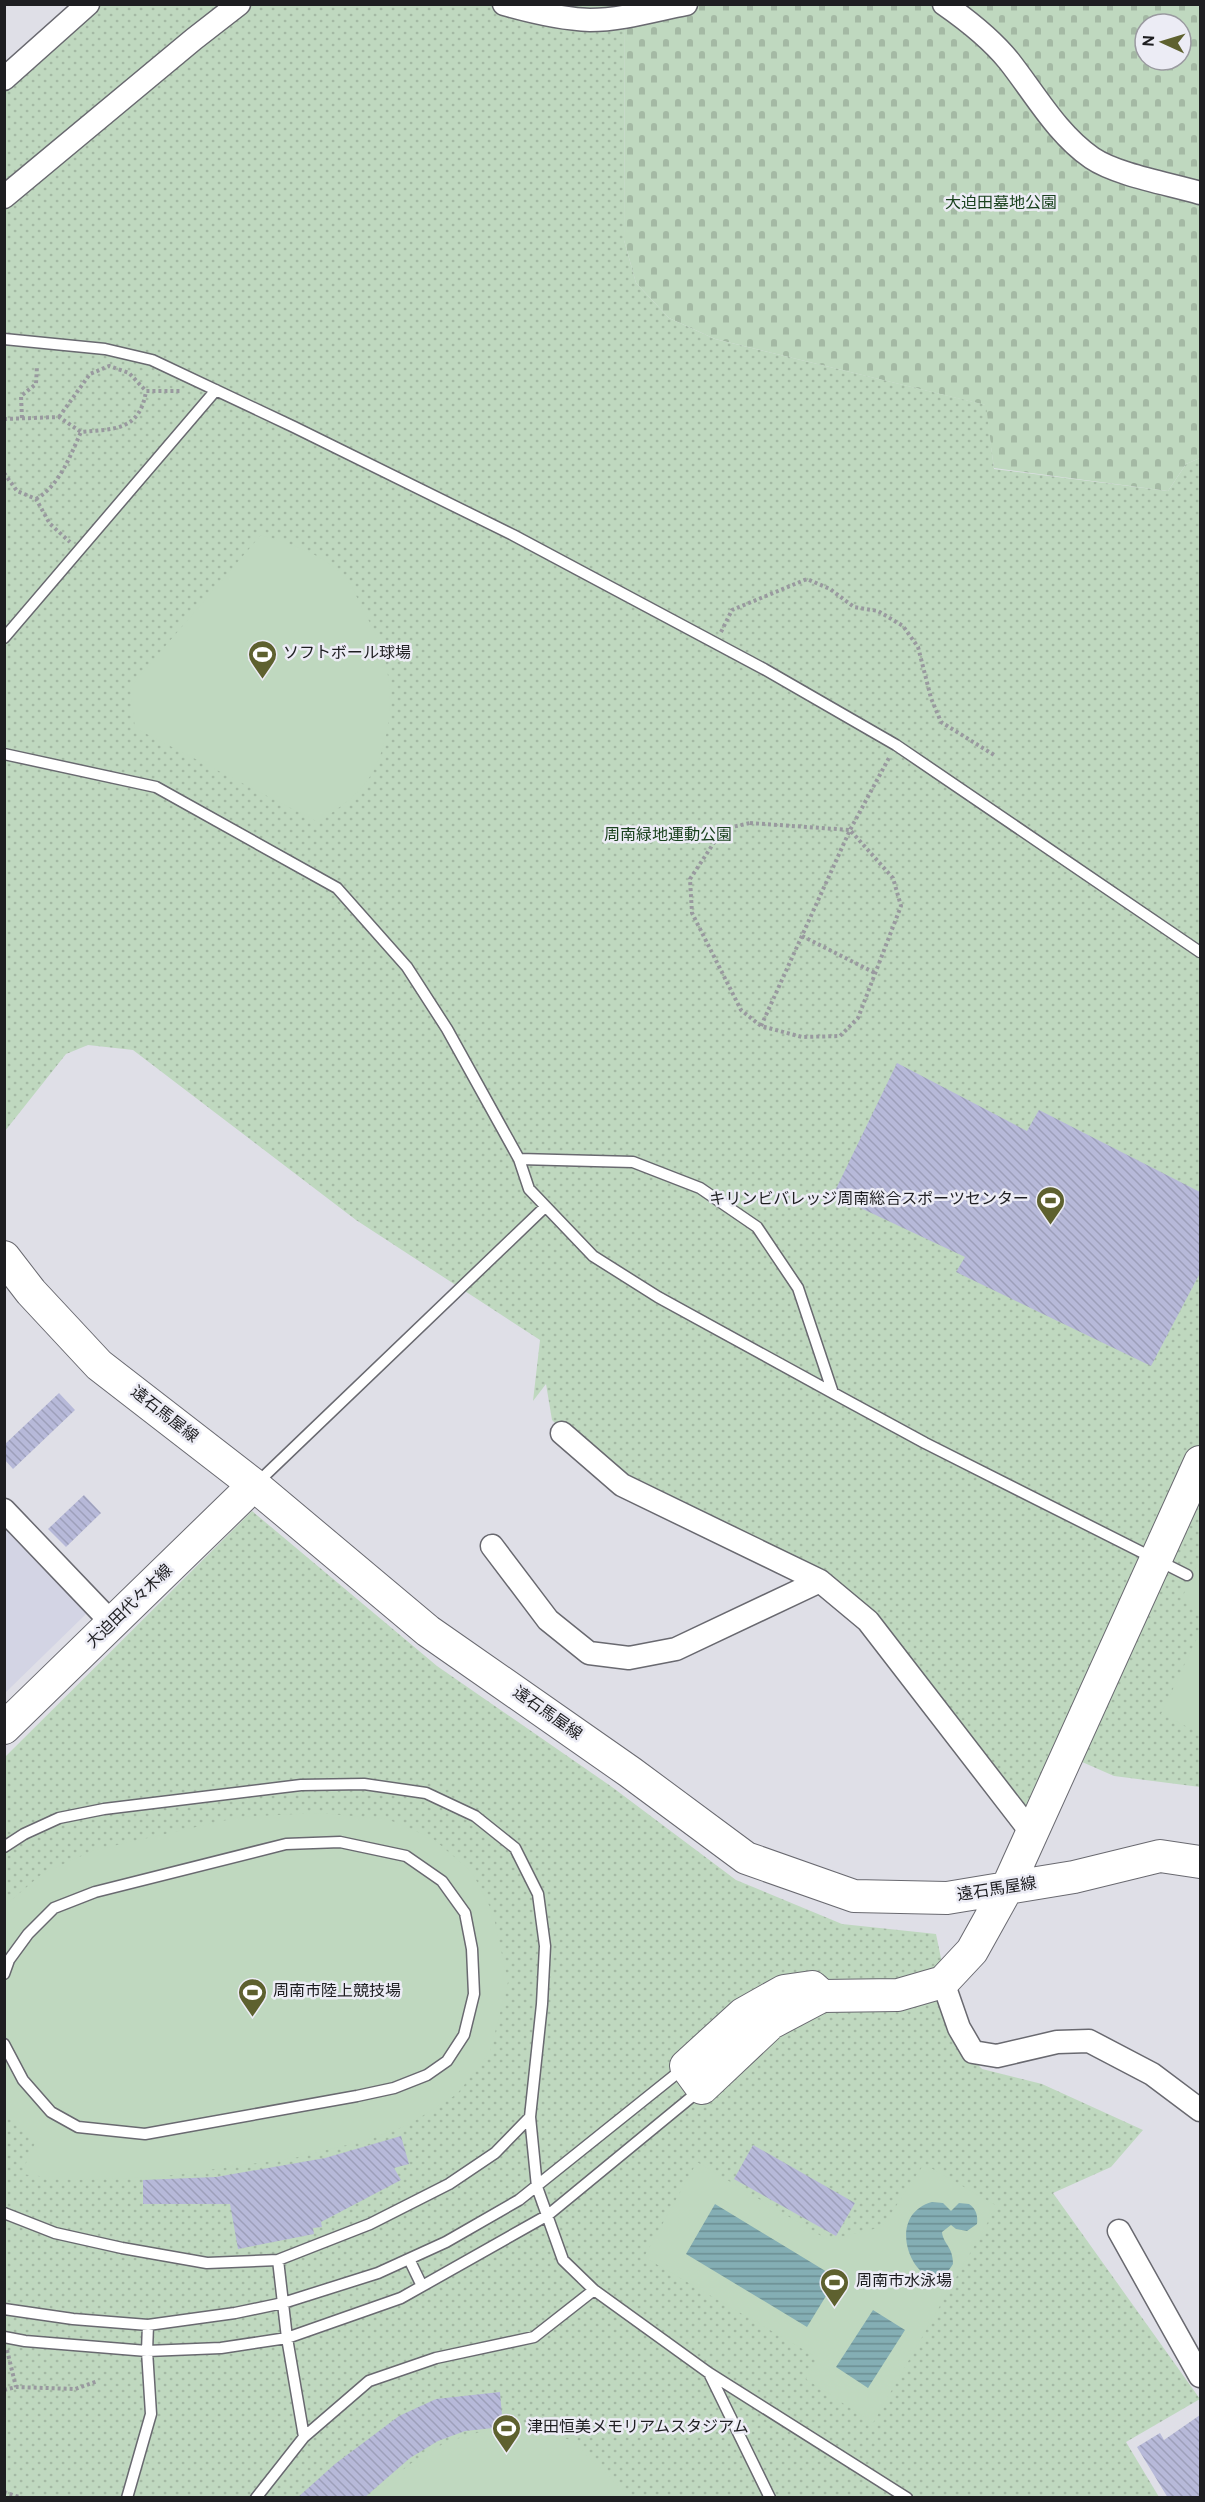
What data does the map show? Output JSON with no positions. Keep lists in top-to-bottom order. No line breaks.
{"streets":{"street":["遠石馬屋線","大迫田代々木線"]},"crossings":[["遠石馬屋線","大迫田代々木線"]],"parks":["大迫田墓地公園","周南緑地運動公園"],"places":{"sports":["ソフトボール球場","キリンビバレッジ周南総合スポーツセンター","周南市陸上競技場","周南市水泳場","津田恒美メモリアムスタジアム"]},"north":"left"}
